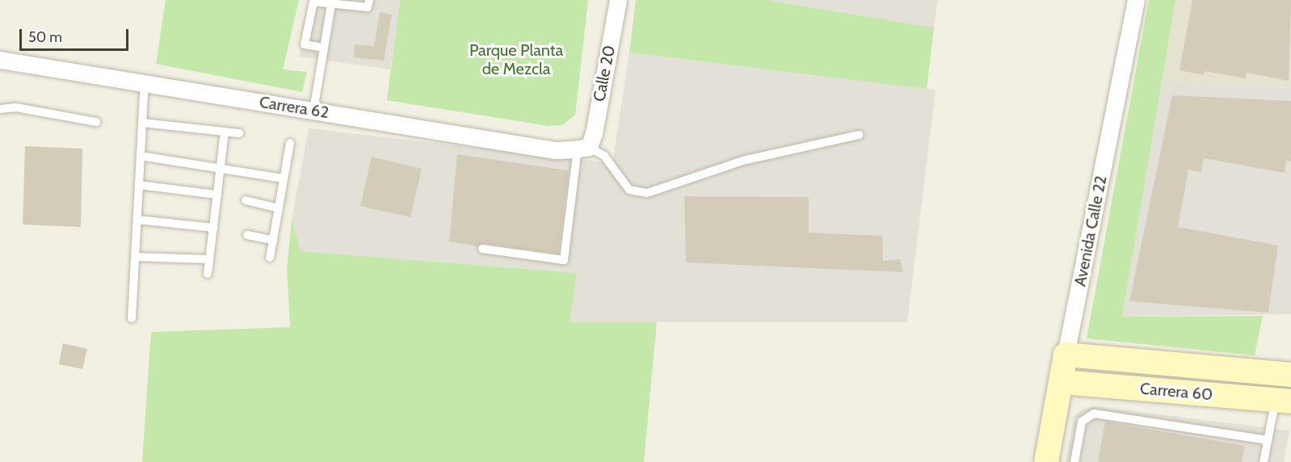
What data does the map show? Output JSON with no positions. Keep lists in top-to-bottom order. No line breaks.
{"streets":{"street":["Calle 20","Carrera 62","Avenida Calle 22","Carrera 60"]},"crossings":[["Calle 20","Carrera 62"],["Avenida Calle 22","Carrera 60"]],"parks":["Parque Planta de Mezcla"],"scale_bar":"50 m"}
